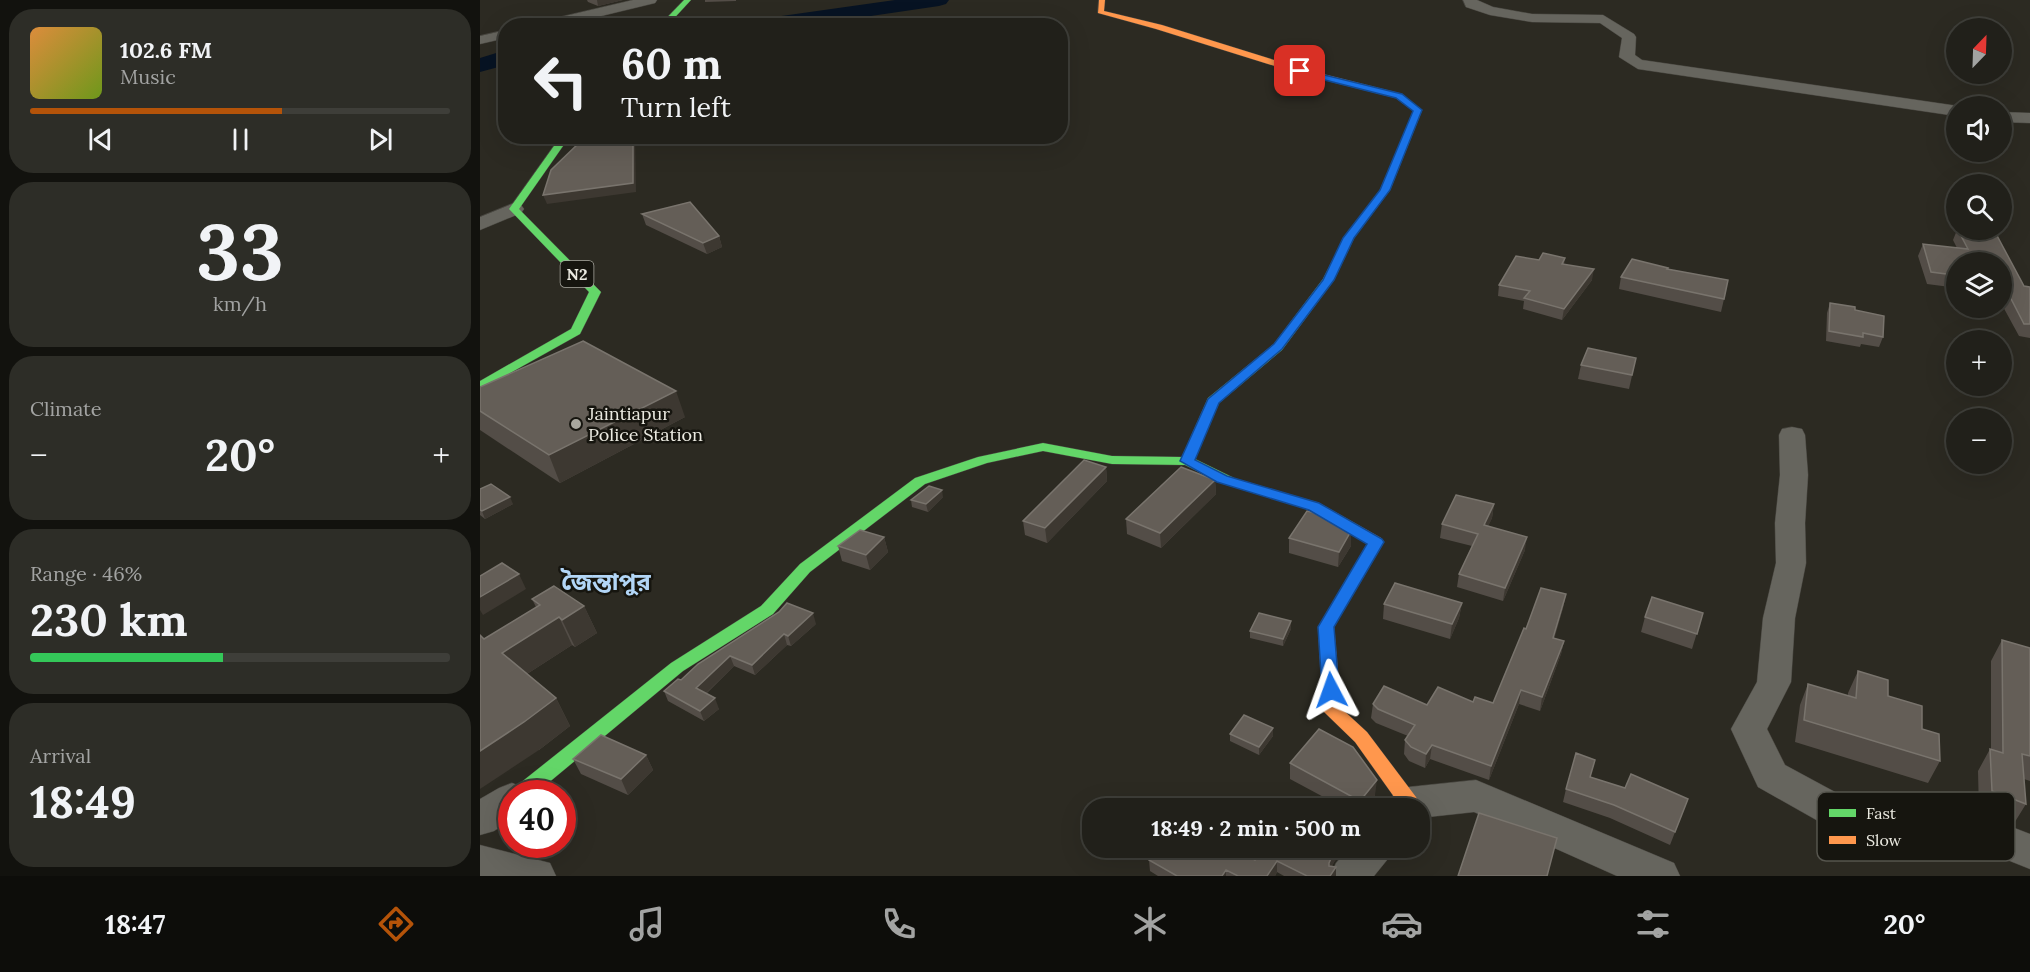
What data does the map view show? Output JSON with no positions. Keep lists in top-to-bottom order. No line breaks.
{"streets":{"main road":["N2"]},"districts":["জৈন্তাপুর"],"places":["Jaintiapur Police Station"],"legend":["Fast","Slow"],"north":"top right","page":{"map_buttons":["+","−"],"turn":["60 m","Turn left"],"song":["102.6 FM","Music"],"tile":[["33","km/h"],"Climate",["Range · 46%","230 km"],["Arrival","18:49"]],"heat":["−","20°","+"],"limit":"40","trip":"18:49 · 2 min · 500 m","tabs":["18:47","20°"]}}
